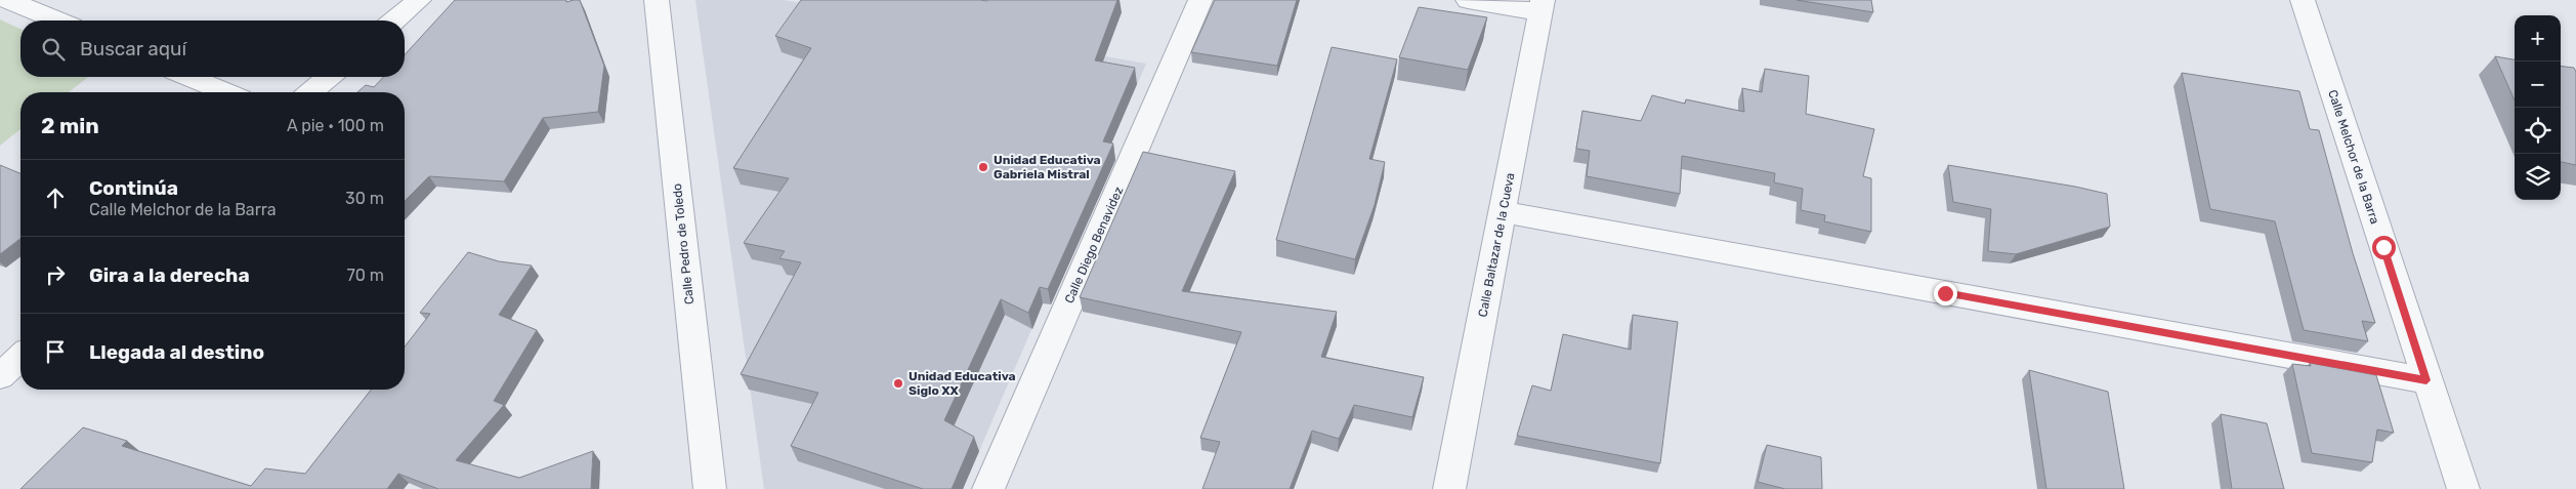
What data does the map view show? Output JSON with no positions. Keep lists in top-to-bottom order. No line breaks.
{"streets":{"street":["Calle Melchor de la Barra","Calle Pedro de Toledo","Calle Diego Benavidez","Calle Baltazar de la Cueva"]},"places":["Unidad Educativa Gabriela Mistral","Unidad Educativa Siglo XX"],"page":{"map_buttons":["+","−"],"search":"Buscar aquí","heading":["2 min","A pie · 100 m"],"list":[["Continúa","Calle Melchor de la Barra","30 m"],["Gira a la derecha","70 m"],"Llegada al destino"]}}
